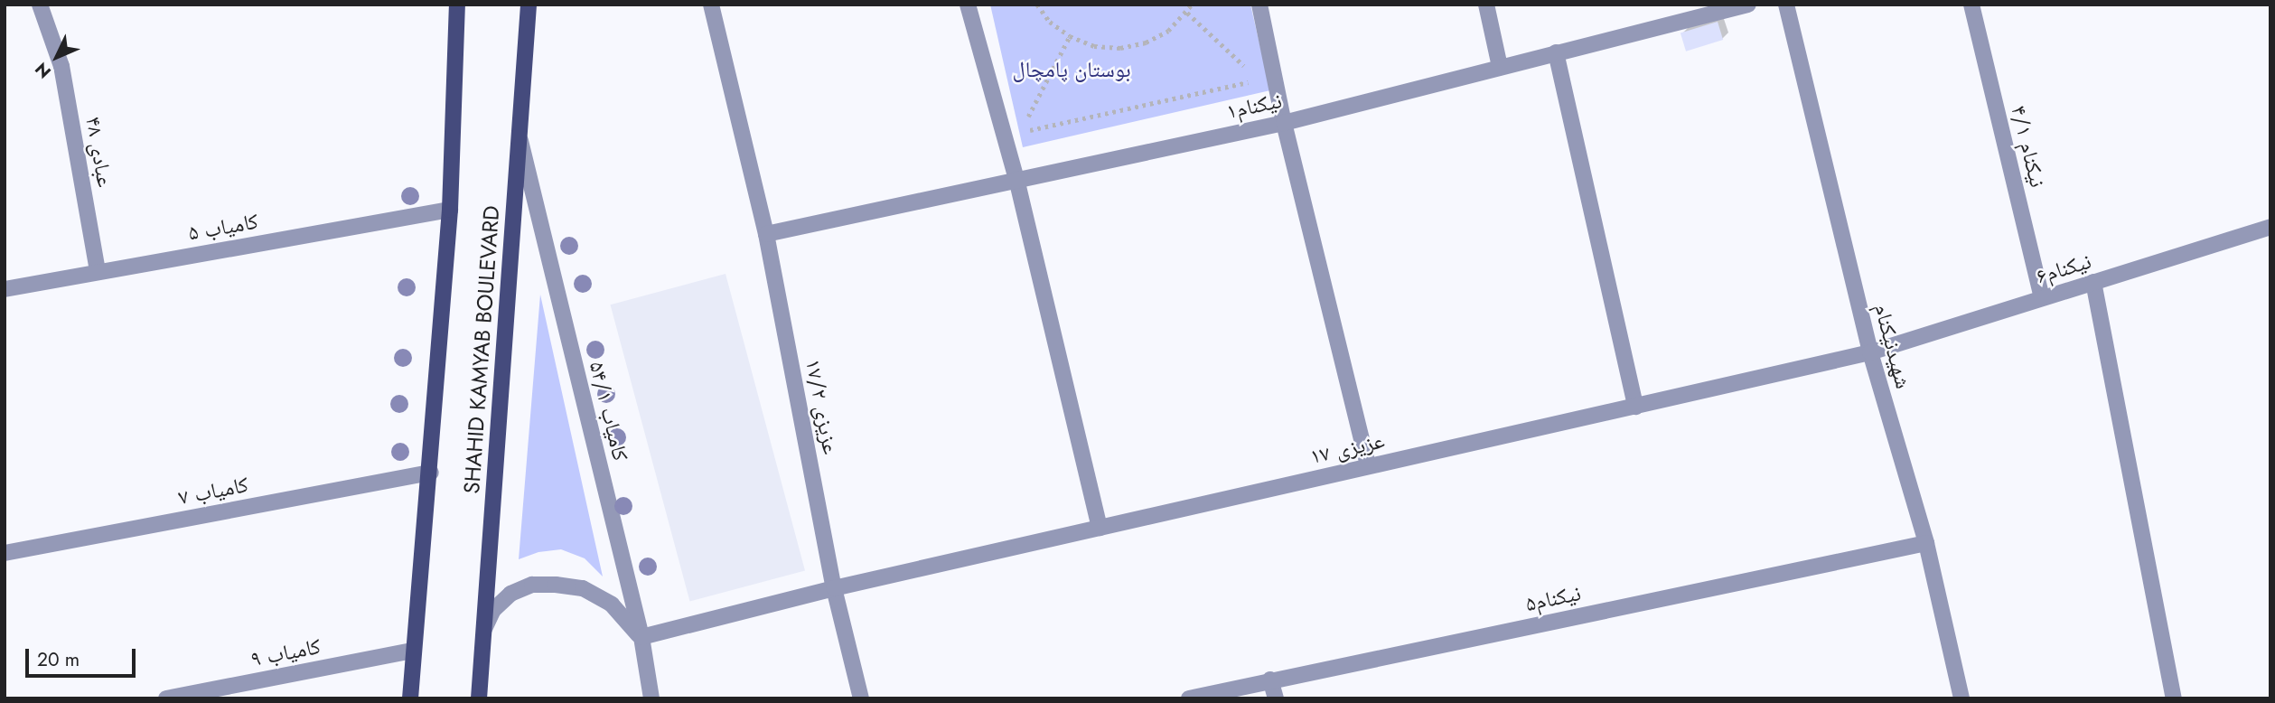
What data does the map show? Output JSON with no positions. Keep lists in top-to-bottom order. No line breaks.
{"streets":{"main road":["SHAHID KAMYAB BOULEVARD"],"street":["نیکنام۱","نیکنام ۴/۱","عبادی ۴۸","کامیاب ۵","نیکنام۶","شهیدنیکنام","عزیزی ۱۷/۲","کامیاب ۵۴/۱","عزیزی ۱۷","کامیاب ۷","نیکنام۵","کامیاب ۹"]},"crossings":[["نیکنام۱","عزیزی ۱۷/۲"],["نیکنام ۴/۱","نیکنام۶"],["عبادی ۴۸","کامیاب ۵"],["کامیاب ۵","SHAHID KAMYAB BOULEVARD"],["نیکنام۶","شهیدنیکنام"],["نیکنام۶","عزیزی ۱۷"],["شهیدنیکنام","عزیزی ۱۷"],["شهیدنیکنام","نیکنام۵"],["SHAHID KAMYAB BOULEVARD","کامیاب ۵۴/۱"],["SHAHID KAMYAB BOULEVARD","کامیاب ۷"],["SHAHID KAMYAB BOULEVARD","کامیاب ۹"],["عزیزی ۱۷/۲","عزیزی ۱۷"],["کامیاب ۵۴/۱","عزیزی ۱۷"]],"parks":["بوستان پامچال"],"scale_bar":"20 m","north":"bottom left"}
